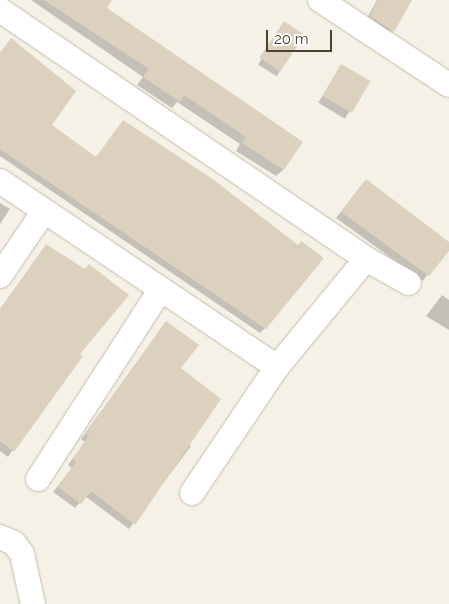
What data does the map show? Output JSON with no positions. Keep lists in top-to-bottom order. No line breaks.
{"scale_bar":"20 m"}
